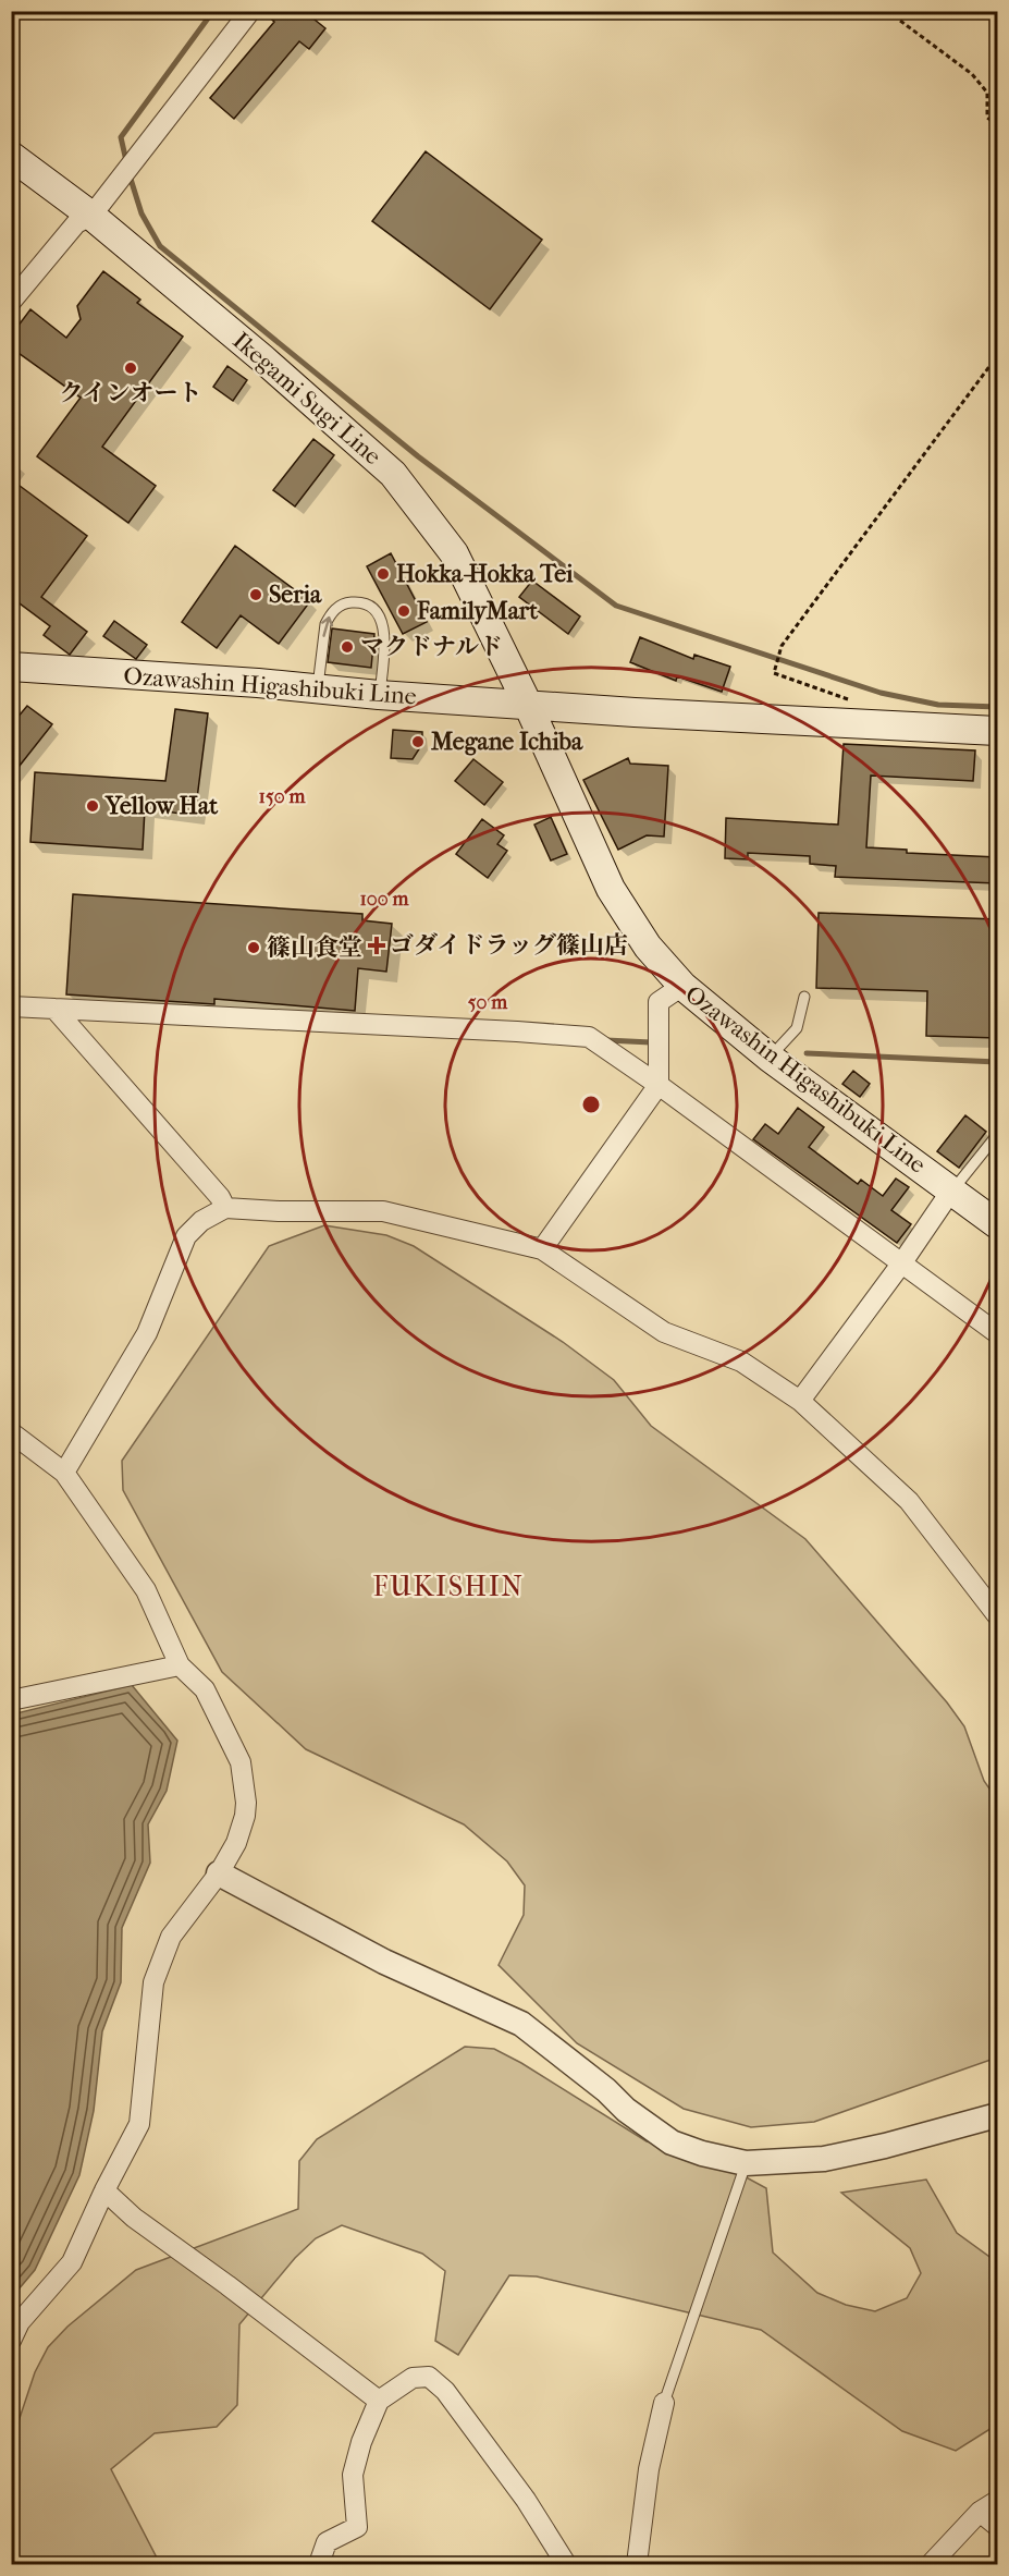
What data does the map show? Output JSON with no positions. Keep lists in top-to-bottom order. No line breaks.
{"streets":{"main road":["Ikegami Sugi Line","Ozawashin Higashibuki Line"]},"crossings":[["Ikegami Sugi Line","Ozawashin Higashibuki Line"]],"districts":["FUKISHIN"],"places":{"other":["クインオート","Hokka-Hokka Tei","Seria","FamilyMart","マクドナルド","Megane Ichiba","Yellow Hat","篠山食堂"],"health":["ゴダイドラッグ篠山店"]},"rings":["150 m","100 m","50 m"]}
